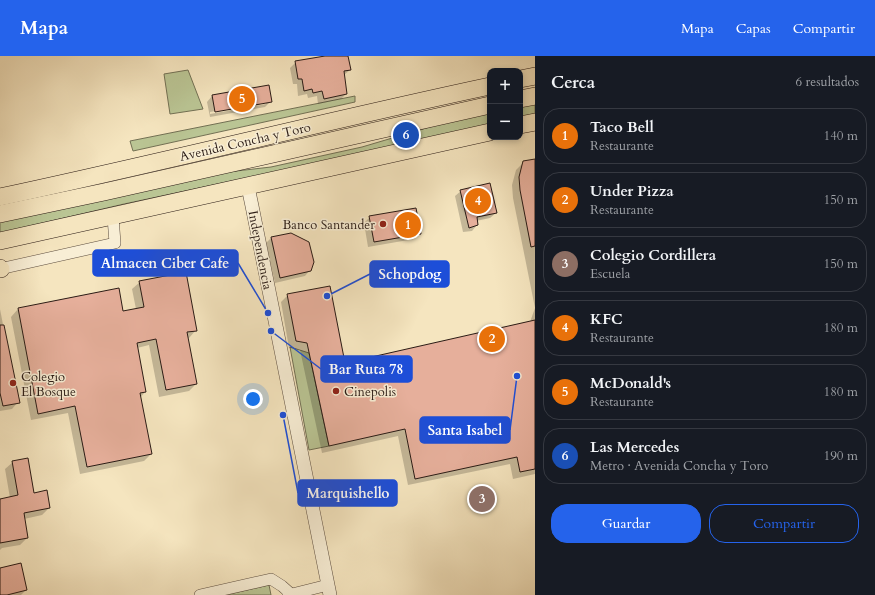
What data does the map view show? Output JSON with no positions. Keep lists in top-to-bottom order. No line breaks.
{"streets":{"main road":["Avenida Concha y Toro"],"street":["Independencia"]},"places":["Banco Santander","Schopdog","Almacen Ciber Cafe","Bar Ruta 78","Santa Isabel","Colegio El Bosque","Cinepolis","Marquishello"],"page":{"header":"Mapa","nav":["Mapa","Capas","Compartir"],"heading":["Cerca","6 resultados"],"map_buttons":["+","−"],"pins":["5","6","4","1","2","3"],"list":[{"mark":"1","name":"Taco Bell","note":"Restaurante","value":"140 m"},{"mark":"2","name":"Under Pizza","note":"Restaurante","value":"150 m"},{"mark":"3","name":"Colegio Cordillera","note":"Escuela","value":"150 m"},{"mark":"4","name":"KFC","note":"Restaurante","value":"180 m"},{"mark":"5","name":"McDonald's","note":"Restaurante","value":"180 m"},{"mark":"6","name":"Las Mercedes","note":"Metro · Avenida Concha y Toro","value":"190 m"}],"buttons":["Guardar","Compartir"]}}
